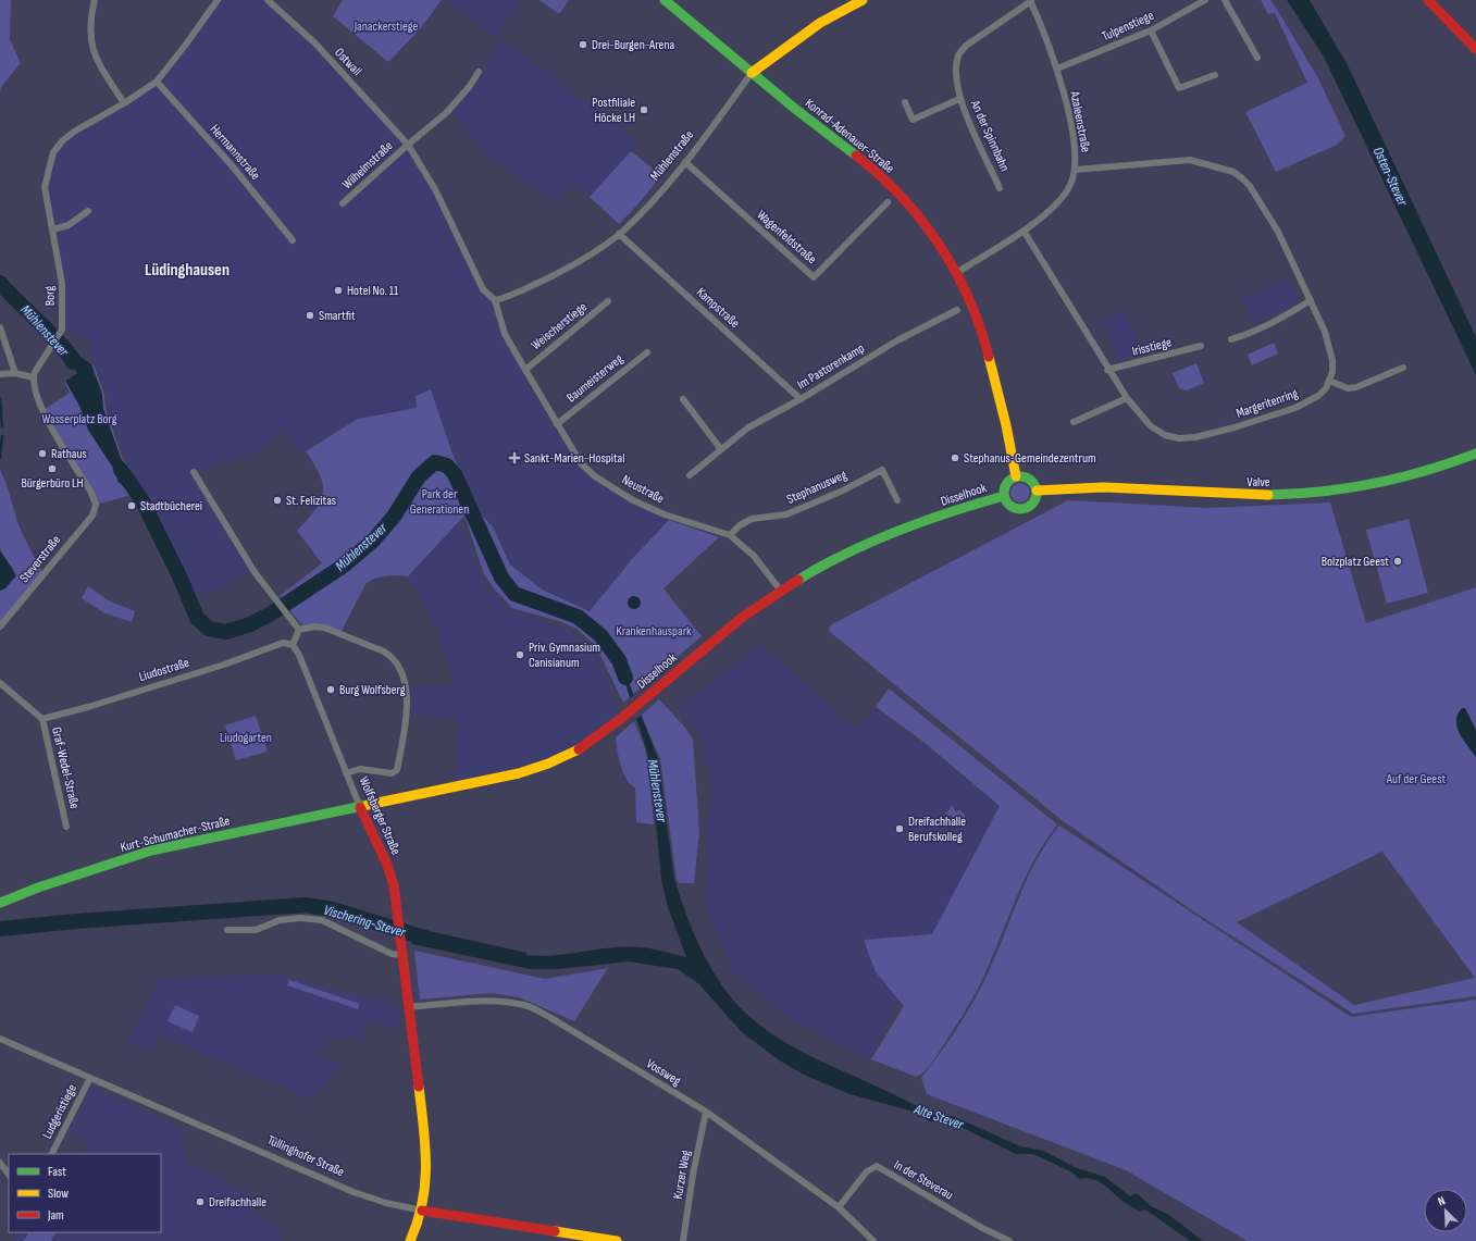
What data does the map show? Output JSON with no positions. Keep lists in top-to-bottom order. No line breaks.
{"streets":{"main road":["Konrad-Adenauer-Straße","Mühlenstraße","Valve","Disselhook","Wolfsberger Straße","Kurt-Schumacher-Straße","Tüllinghofer Straße"],"street":["Tulpenstiege","Ostwall","Azaleenstraße","An der Spinnbahn","Hermannstraße","Wilhelmstraße","Wagenfeldstraße","Borg","Kampstraße","Weischerstiege","Irisstiege","Im Pastorenkamp","Baumeisterweg","Margeritenring","Stephanusweg","Neustraße","Steverstraße","Liudostraße","Graf-Wedel-Straße","Vossweg","Ludgeristiege","Kurzer Weg","In der Steverau"]},"crossings":[["Tulpenstiege","Azaleenstraße"],["Ostwall","Mühlenstraße"],["Ostwall","Wilhelmstraße"],["Ostwall","Neustraße"],["Azaleenstraße","Konrad-Adenauer-Straße"],["Azaleenstraße","An der Spinnbahn"],["Azaleenstraße","Margeritenring"],["Konrad-Adenauer-Straße","Mühlenstraße"],["Konrad-Adenauer-Straße","Valve"],["Konrad-Adenauer-Straße","Disselhook"],["Hermannstraße","Borg"],["Mühlenstraße","Wagenfeldstraße"],["Mühlenstraße","Kampstraße"],["Mühlenstraße","Neustraße"],["Borg","Steverstraße"],["Kampstraße","Im Pastorenkamp"],["Weischerstiege","Neustraße"],["Irisstiege","Margeritenring"],["Baumeisterweg","Neustraße"],["Valve","Disselhook"],["Stephanusweg","Neustraße"],["Neustraße","Disselhook"],["Disselhook","Wolfsberger Straße"],["Disselhook","Kurt-Schumacher-Straße"],["Liudostraße","Graf-Wedel-Straße"],["Liudostraße","Wolfsberger Straße"],["Wolfsberger Straße","Kurt-Schumacher-Straße"],["Wolfsberger Straße","Vossweg"],["Wolfsberger Straße","Tüllinghofer Straße"],["Vossweg","Kurzer Weg"],["Vossweg","In der Steverau"],["Ludgeristiege","Tüllinghofer Straße"]],"districts":["Lüdinghausen"],"water":["Osten-Stever","Mühlenstever","Vischering-Stever","Alte Stever"],"parks":["Janackerstiege","Wasserplatz Borg","Park der Generationen","Krankenhauspark","Liudogarten","Auf der Geest"],"places":{"other":["Drei-Burgen-Arena","Postfiliale Höcke LH","Hotel No. 11","Smartfit","Rathaus","Stephanus-Gemeindezentrum","Bürgerbüro LH","St. Felizitas","Stadtbücherei","Bolzplatz Geest","Priv. Gymnasium Canisianum","Burg Wolfsberg","Dreifachhalle Berufskolleg","Dreifachhalle"],"health":["Sankt-Marien-Hospital"]},"legend":["Fast","Slow","Jam"],"north":"top left"}
